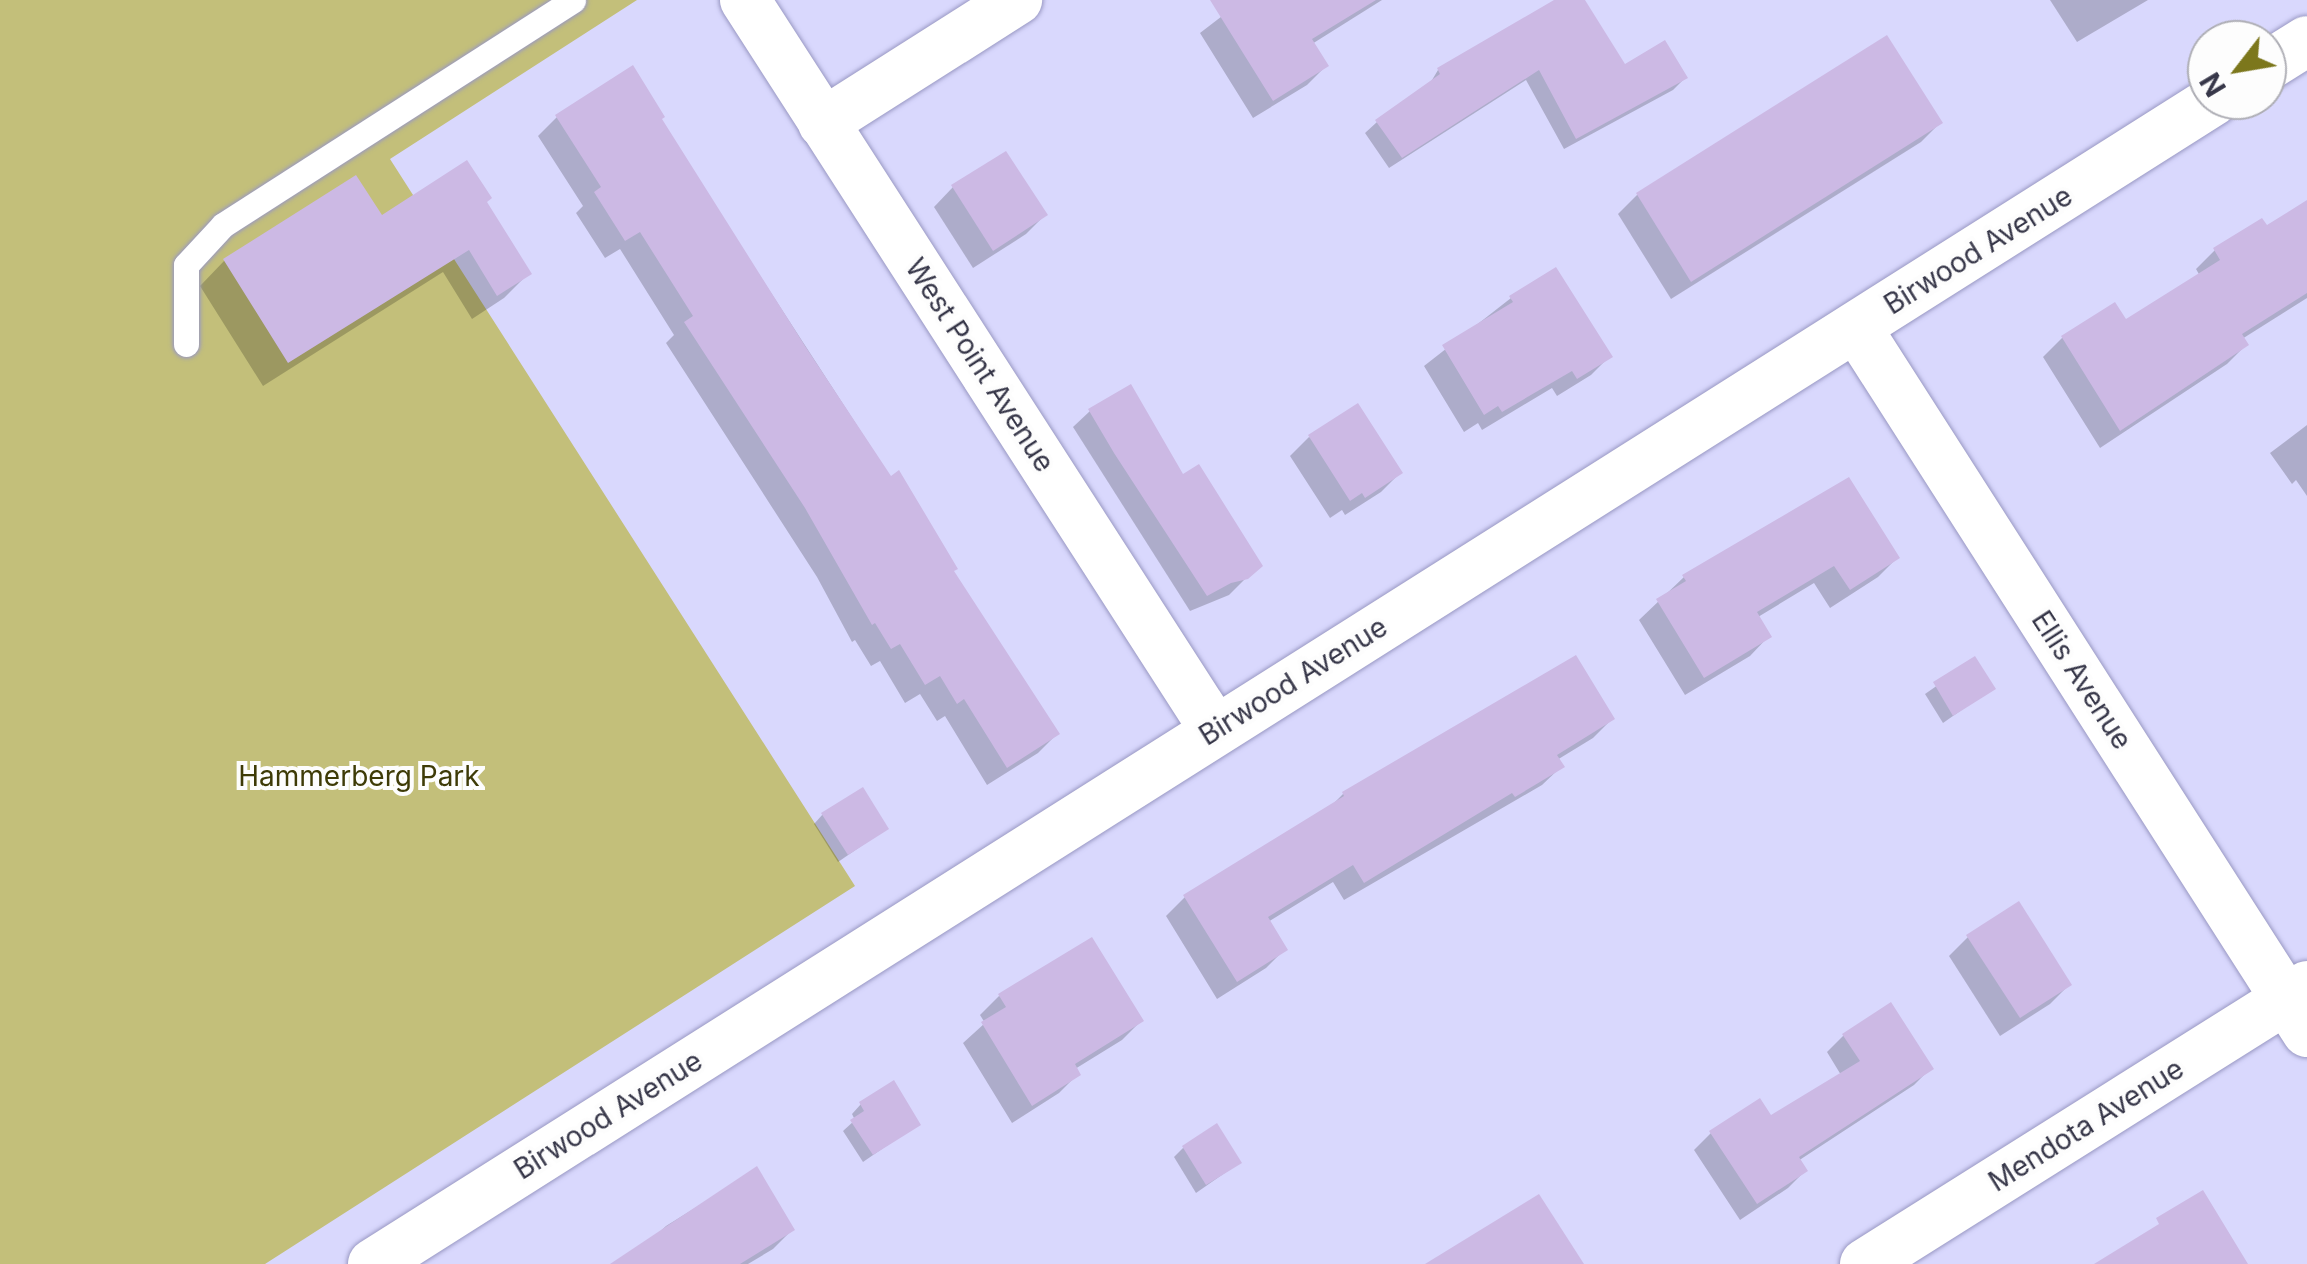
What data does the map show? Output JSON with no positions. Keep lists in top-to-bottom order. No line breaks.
{"streets":{"street":["Birwood Avenue","West Point Avenue","Ellis Avenue","Mendota Avenue"]},"crossings":[["Birwood Avenue","West Point Avenue"],["Birwood Avenue","Ellis Avenue"],["Ellis Avenue","Mendota Avenue"]],"parks":["Hammerberg Park"],"north":"bottom left"}
